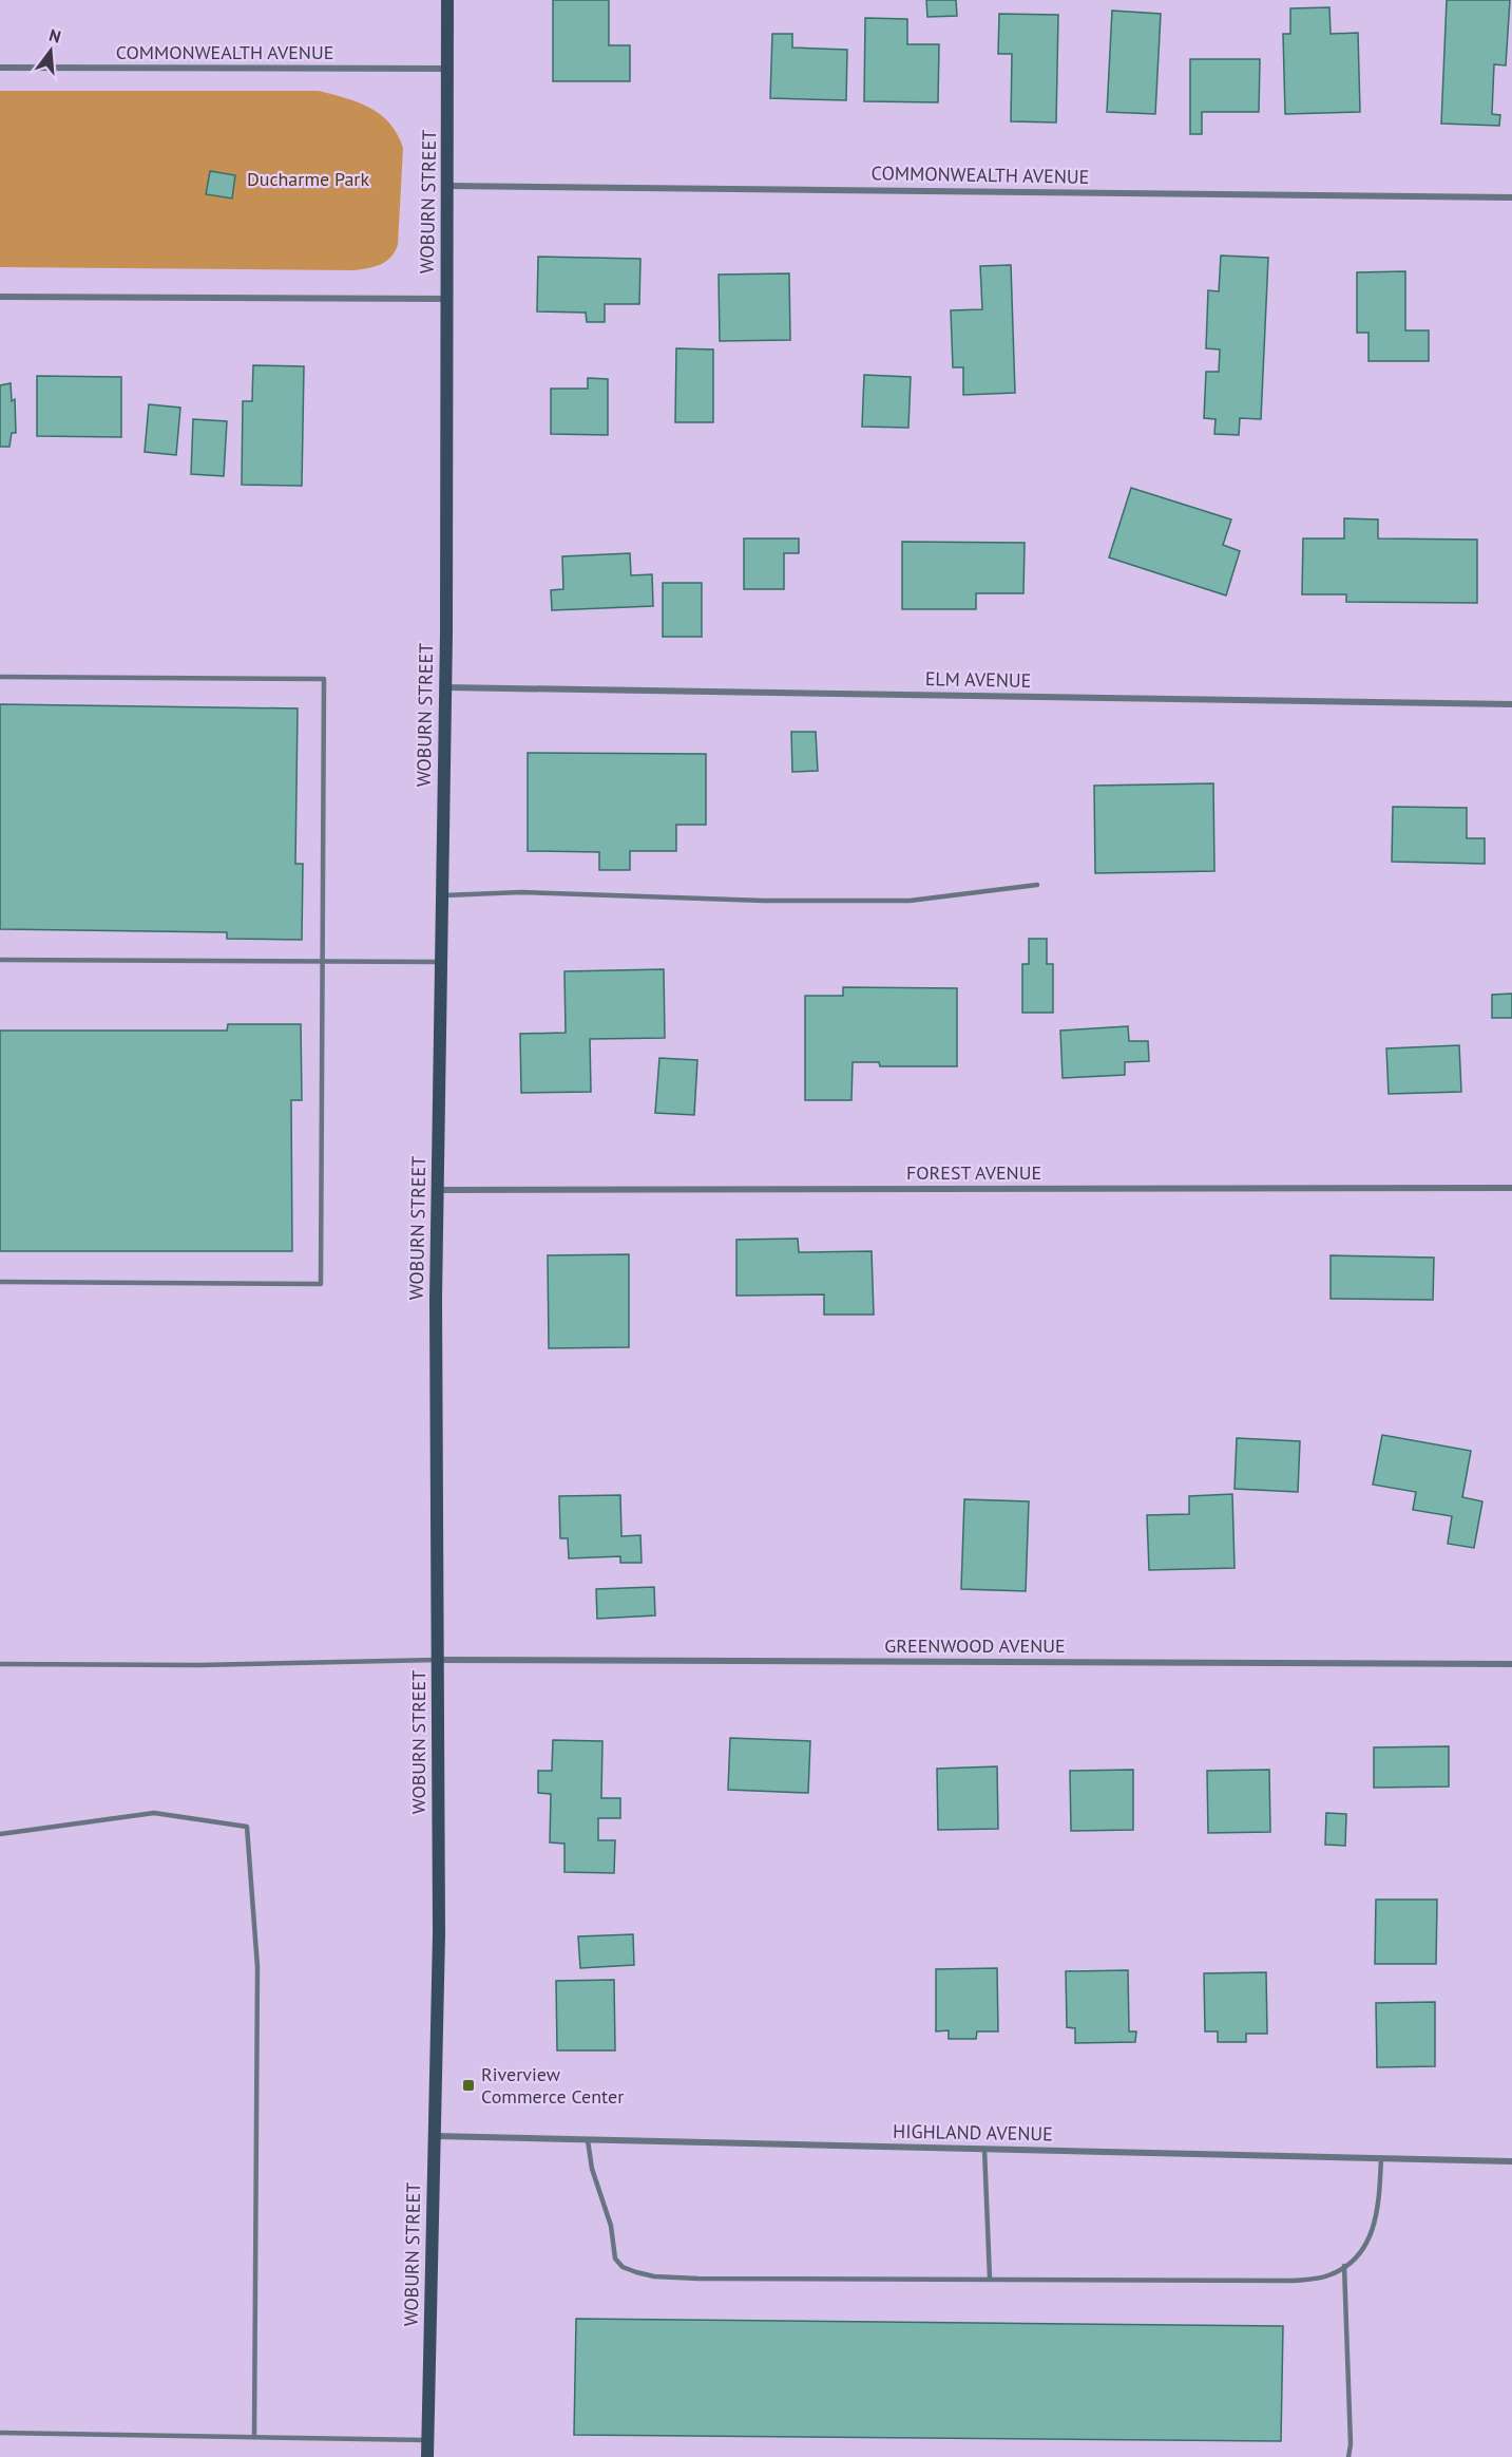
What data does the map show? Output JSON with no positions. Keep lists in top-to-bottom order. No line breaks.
{"streets":{"main road":["WOBURN STREET"],"street":["COMMONWEALTH AVENUE","ELM AVENUE","FOREST AVENUE","GREENWOOD AVENUE","HIGHLAND AVENUE"]},"crossings":[["COMMONWEALTH AVENUE","WOBURN STREET"],["WOBURN STREET","ELM AVENUE"],["WOBURN STREET","FOREST AVENUE"],["WOBURN STREET","GREENWOOD AVENUE"],["WOBURN STREET","HIGHLAND AVENUE"]],"parks":["Ducharme Park"],"places":{"transit":["Riverview Commerce Center"]},"north":"top"}
